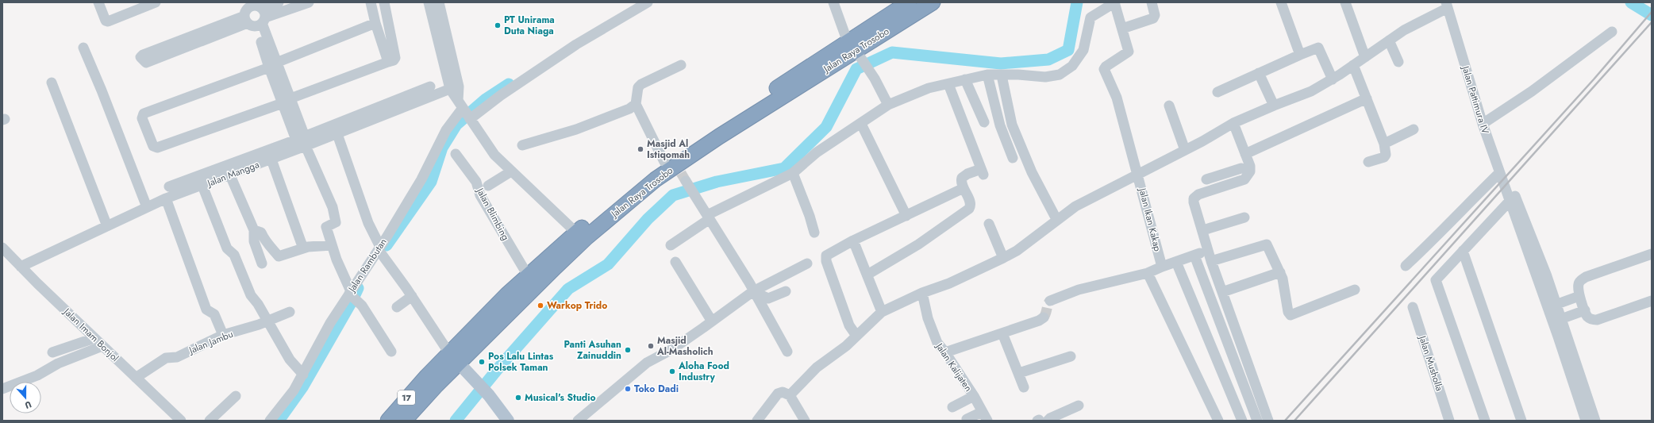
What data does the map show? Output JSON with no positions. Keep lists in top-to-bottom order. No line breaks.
{"streets":{"highway":["Jalan Raya Trosobo","17"],"street":["Jalan Pattimura IV","Jalan Mangga","Jalan Blimbing","Jalan Ikan Kakap","Jalan Rambutan","Jalan Imam Bonjol","Jalan Jambu","Jalan Musholla","Jalan Kalijaten"]},"crossings":[["Jalan Raya Trosobo","Jalan Blimbing"],["Jalan Raya Trosobo","17"],["Jalan Mangga","Jalan Imam Bonjol"],["Jalan Imam Bonjol","Jalan Jambu"]],"places":["PT Unirama Duta Niaga","Masjid Al Istiqomah","Warkop Trido","Masjid Al-Masholich","Panti Asuhan Zainuddin","Pos Lalu Lintas Polsek Taman","Aloha Food Industry","Toko Dadi","Musical's Studio"],"north":"bottom"}
